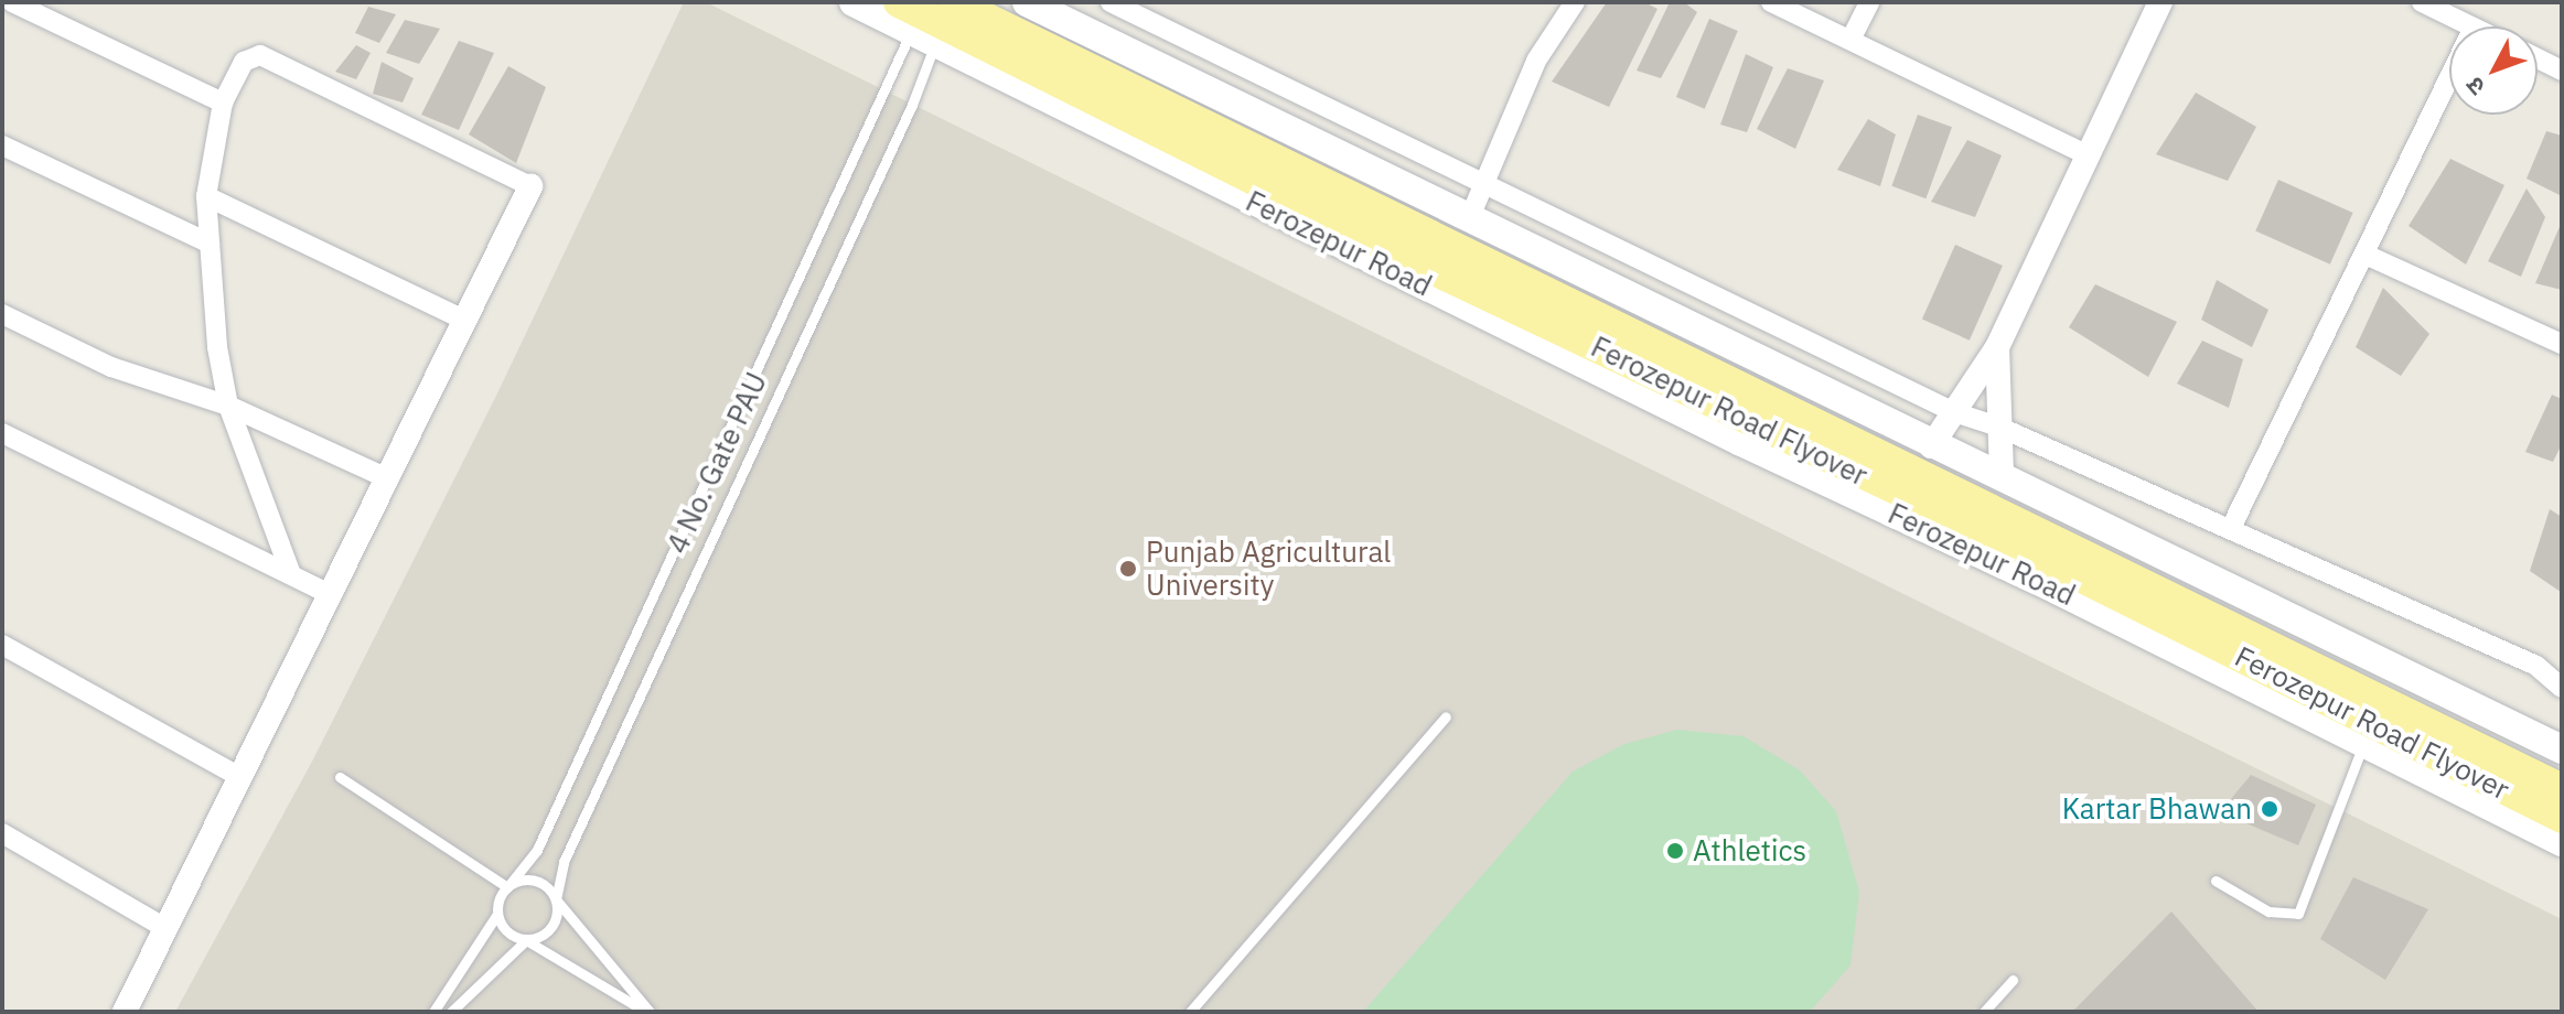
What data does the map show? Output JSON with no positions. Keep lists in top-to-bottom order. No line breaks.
{"streets":{"main road":["Ferozepur Road","Ferozepur Road Flyover"],"lane":["4 No. Gate PAU"]},"crossings":[["Ferozepur Road","Ferozepur Road Flyover"],["Ferozepur Road","4 No. Gate PAU"],["Ferozepur Road Flyover","4 No. Gate PAU"]],"places":["Punjab Agricultural University","Kartar Bhawan","Athletics"],"north":"bottom left"}
